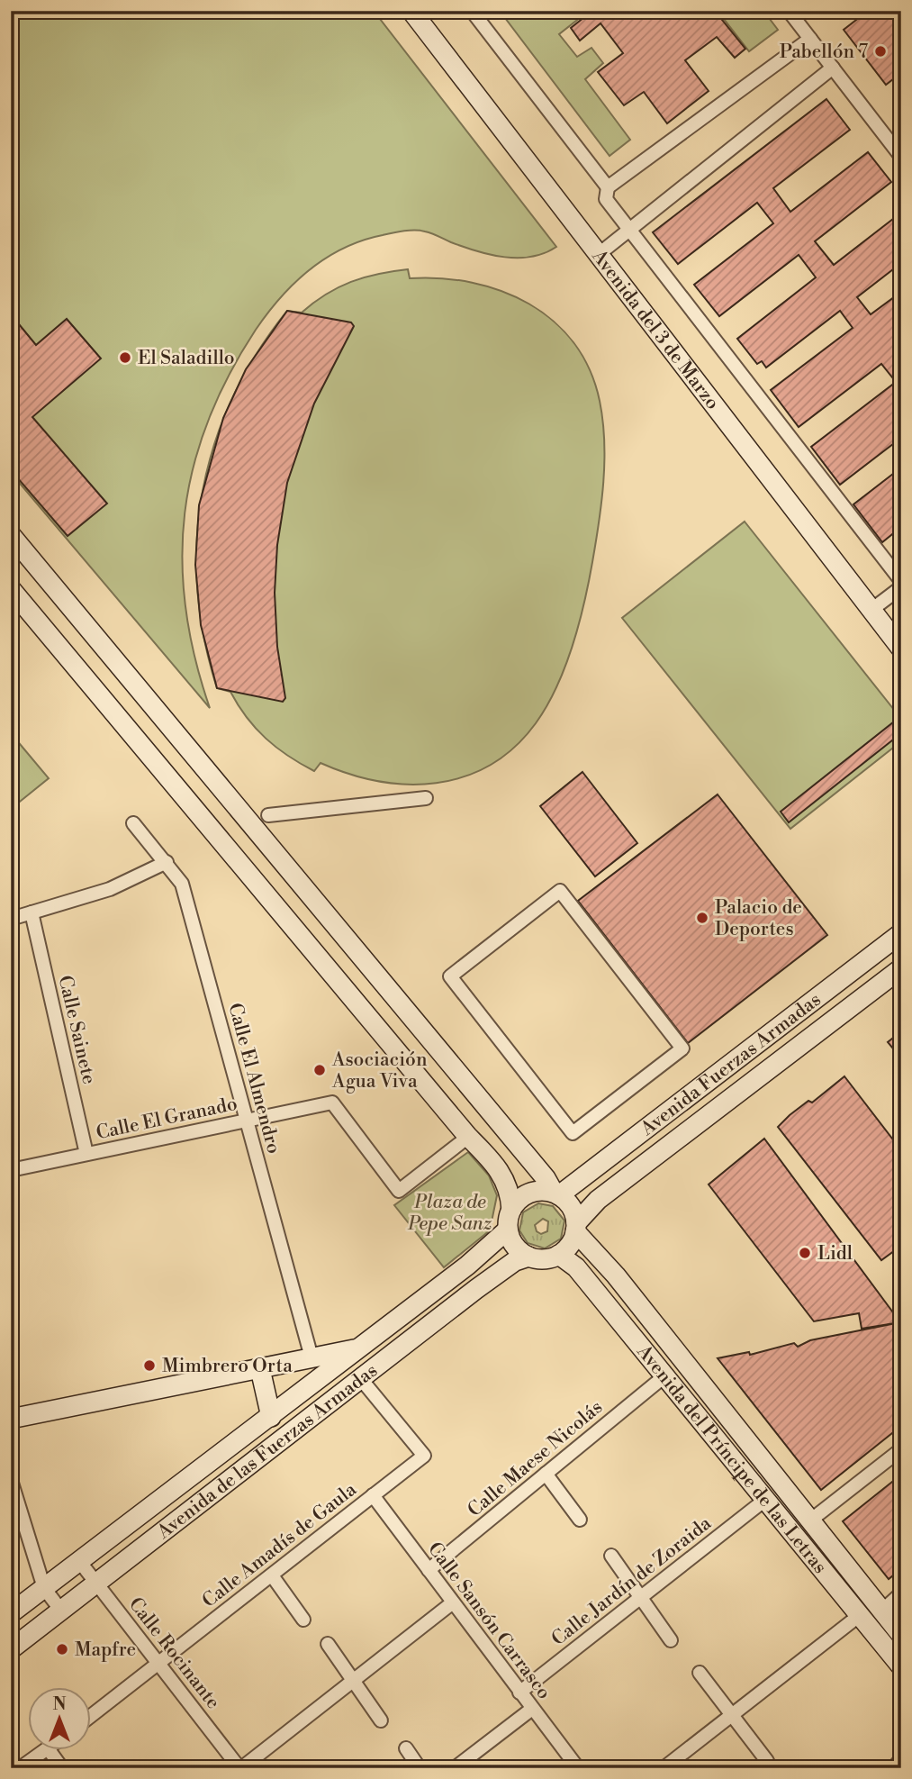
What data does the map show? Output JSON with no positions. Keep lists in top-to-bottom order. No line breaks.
{"streets":{"street":["Avenida del 3 de Marzo","Calle Sainete","Avenida Fuerzas Armadas","Calle El Almendro","Calle El Granado","Avenida de las Fuerzas Armadas","Calle Maese Nicolás","Avenida del Príncipe de las Letras","Calle Amadís de Gaula","Calle Jardín de Zoraida","Calle Sansón Carrasco","Calle Rocinante"]},"crossings":[["Calle Sainete","Calle El Granado"],["Avenida Fuerzas Armadas","Avenida de las Fuerzas Armadas"],["Avenida Fuerzas Armadas","Avenida del Príncipe de las Letras"],["Calle El Almendro","Calle El Granado"],["Avenida de las Fuerzas Armadas","Avenida del Príncipe de las Letras"],["Avenida de las Fuerzas Armadas","Calle Amadís de Gaula"],["Avenida de las Fuerzas Armadas","Calle Rocinante"],["Calle Maese Nicolás","Avenida del Príncipe de las Letras"],["Calle Maese Nicolás","Calle Sansón Carrasco"],["Avenida del Príncipe de las Letras","Calle Jardín de Zoraida"],["Calle Amadís de Gaula","Calle Sansón Carrasco"],["Calle Amadís de Gaula","Calle Rocinante"],["Calle Jardín de Zoraida","Calle Sansón Carrasco"]],"parks":["Plaza de Pepe Sanz"],"places":["Pabellón 7","El Saladillo","Palacio de Deportes","Asociación Agua Viva","Lidl","Mimbrero Orta","Mapfre"],"north":"top"}
